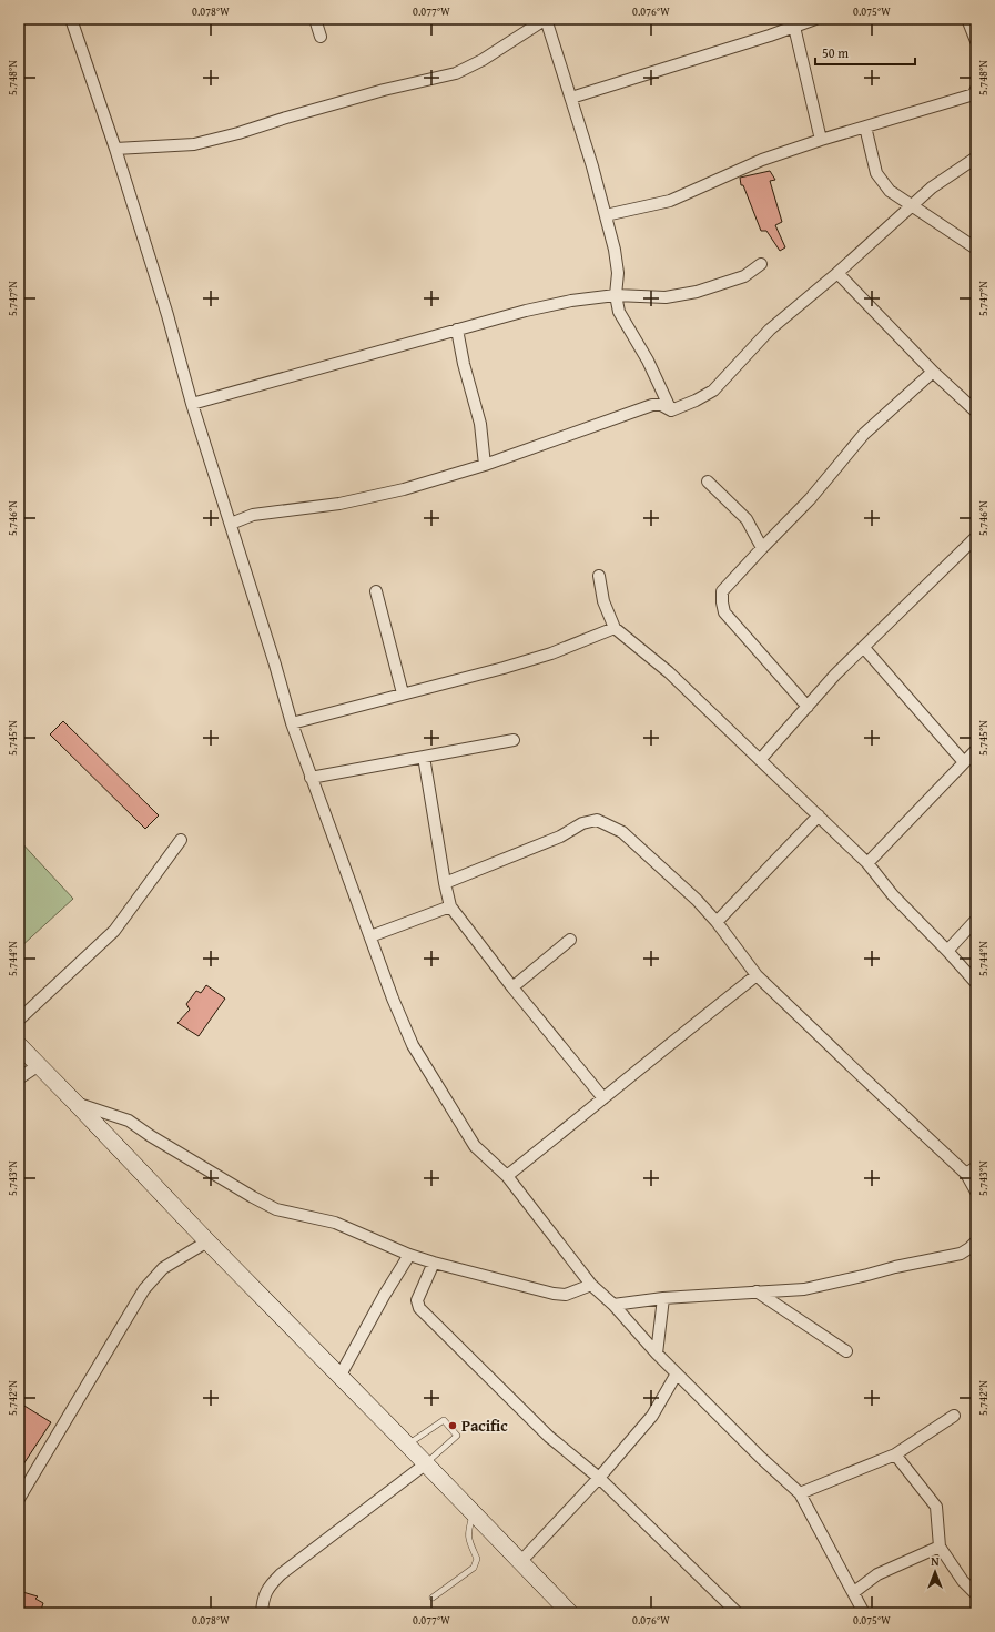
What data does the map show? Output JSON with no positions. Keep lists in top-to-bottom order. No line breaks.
{"places":["Pacific"],"scale_bar":"50 m","north":"top","coordinates":["0.078°W","0.077°W","0.076°W","0.075°W","5.748°N","5.747°N","5.746°N","5.745°N","5.744°N","5.743°N","5.742°N"]}
